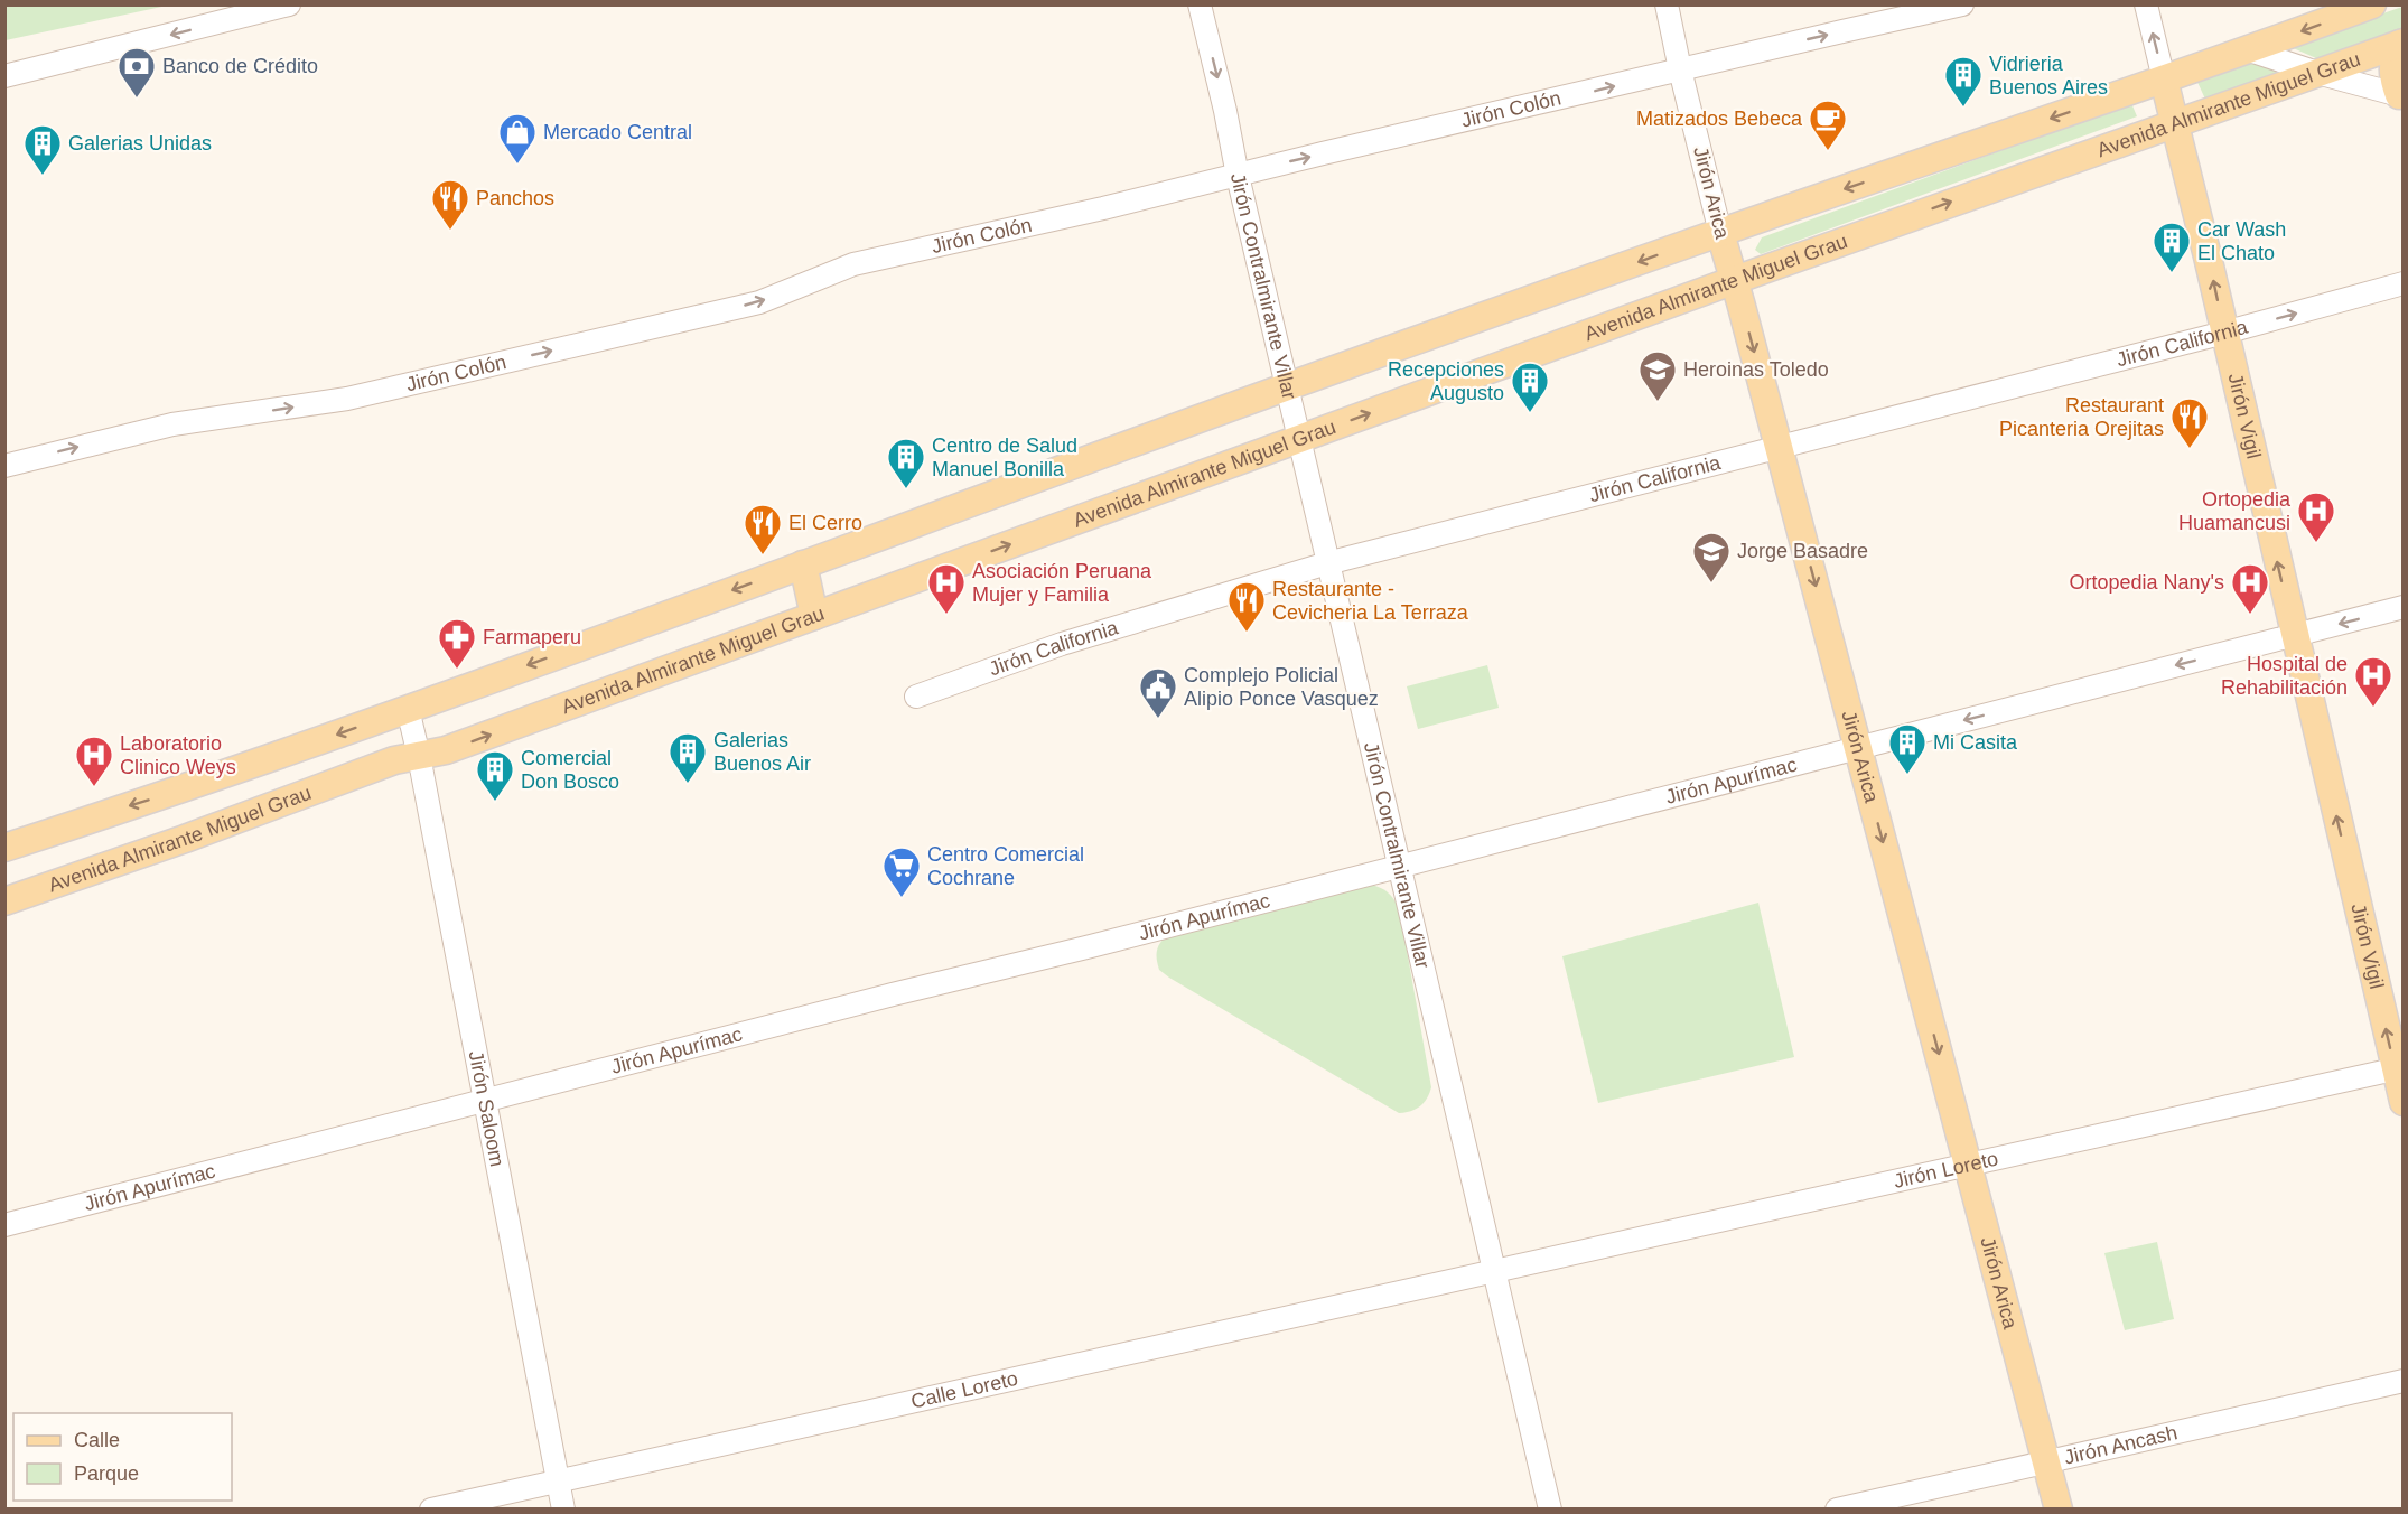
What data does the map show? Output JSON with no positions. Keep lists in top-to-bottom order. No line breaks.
{"streets":{"main road":["Avenida Almirante Miguel Grau","Jirón Arica","Jirón Vigil"],"street":["Jirón Colón","Jirón Contralmirante Villar","Jirón California","Jirón Apurímac","Jirón Saloom","Jirón Loreto","Calle Loreto","Jirón Ancash"]},"crossings":[["Avenida Almirante Miguel Grau","Jirón Arica"],["Avenida Almirante Miguel Grau","Jirón Contralmirante Villar"],["Avenida Almirante Miguel Grau","Jirón Vigil"],["Avenida Almirante Miguel Grau","Jirón Saloom"],["Jirón Colón","Jirón Arica"],["Jirón Colón","Jirón Contralmirante Villar"],["Jirón Arica","Jirón California"],["Jirón Arica","Jirón Apurímac"],["Jirón Arica","Jirón Loreto"],["Jirón Arica","Jirón Ancash"],["Jirón Contralmirante Villar","Jirón California"],["Jirón Contralmirante Villar","Jirón Apurímac"],["Jirón Contralmirante Villar","Jirón Loreto"],["Jirón Contralmirante Villar","Calle Loreto"],["Jirón California","Jirón Vigil"],["Jirón Vigil","Jirón Apurímac"],["Jirón Vigil","Jirón Loreto"],["Jirón Apurímac","Jirón Saloom"],["Jirón Saloom","Calle Loreto"],["Jirón Loreto","Calle Loreto"]],"one_way":["Jirón Colón","Jirón Arica","Jirón Vigil"],"places":{"bank":["Banco de Crédito"],"building":["Vidrieria Buenos Aires","Galerias Unidas","Car Wash El Chato","Recepciones Augusto","Centro de Salud Manuel Bonilla","Mi Casita","Galerias Buenos Air","Comercial Don Bosco"],"cafe":["Matizados Bebeca"],"shop":["Mercado Central"],"restaurant":["Panchos","Restaurant Picanteria Orejitas","El Cerro","Restaurante - Cevicheria La Terraza"],"school or university":["Heroinas Toledo","Jorge Basadre"],"hospital":["Ortopedia Huamancusi","Asociación Peruana Mujer y Familia","Ortopedia Nany's","Hospital de Rehabilitación","Laboratorio Clinico Weys"],"pharmacy":["Farmaperu"],"public building":["Complejo Policial Alipio Ponce Vasquez"],"supermarket":["Centro Comercial Cochrane"]},"legend":["Calle","Parque"]}
